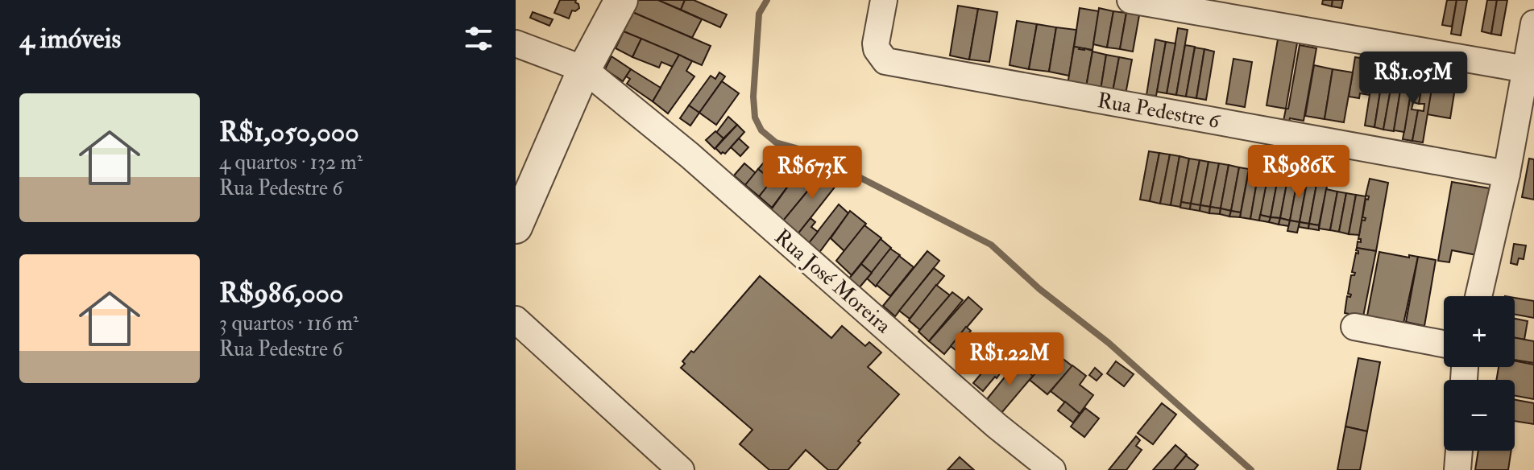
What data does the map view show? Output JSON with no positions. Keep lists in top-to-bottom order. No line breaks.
{"streets":{"street":["Rua Pedestre 6","Rua José Moreira"]},"page":{"heading":"4 imóveis","price":["R$1.05M","R$986K","R$673K","R$1.22M"],"list":[{"name":"R$1,050,000","note":"4 quartos · 132 m² · Rua Pedestre 6"},{"name":"R$986,000","note":"3 quartos · 116 m² · Rua Pedestre 6"}],"map_buttons":["+","−"]}}
